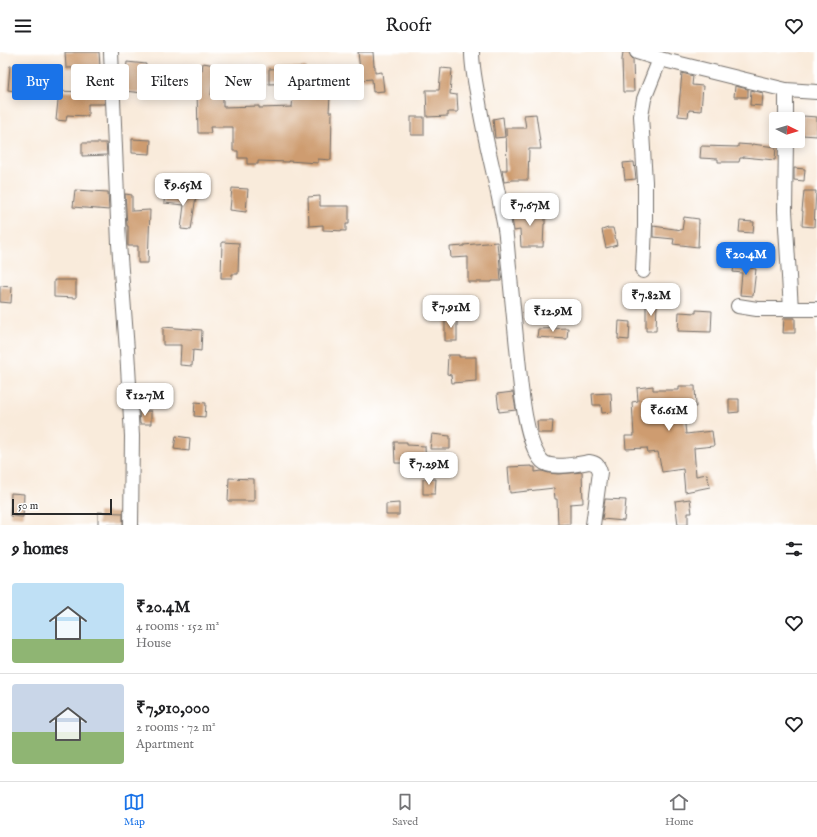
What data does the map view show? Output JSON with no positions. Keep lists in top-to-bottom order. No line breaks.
{"scale_bar":"50 m","north":"right","page":{"header":"Roofr","chip":["Buy","Rent","Filters","New","Apartment"],"price":["₹9.65M","₹7.67M","₹20.4M","₹7.82M","₹7.91M","₹12.9M","₹12.7M","₹6.61M","₹7.29M"],"scale":"50 m","heading":"9 homes","list":[{"name":"₹20.4M","note":"4 rooms · 152 m² · House"},{"name":"₹7,910,000","note":"2 rooms · 72 m² · Apartment"}],"tabs":["Map","Saved","Home"]}}
